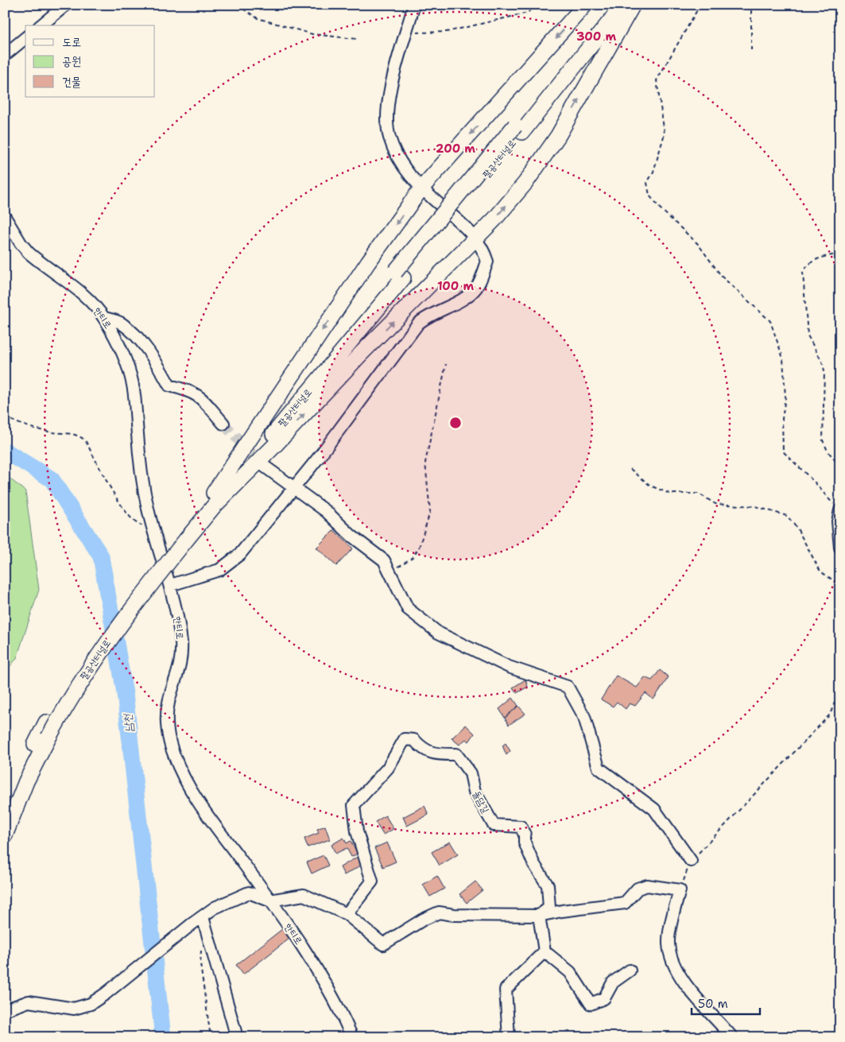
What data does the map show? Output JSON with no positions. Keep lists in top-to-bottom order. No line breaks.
{"streets":{"highway":["팔공산터널로"],"street":["한티로","돌담길"]},"water":["남천"],"legend":["도로","공원","건물"],"scale_bar":"50 m","rings":["300 m","200 m","100 m"]}
